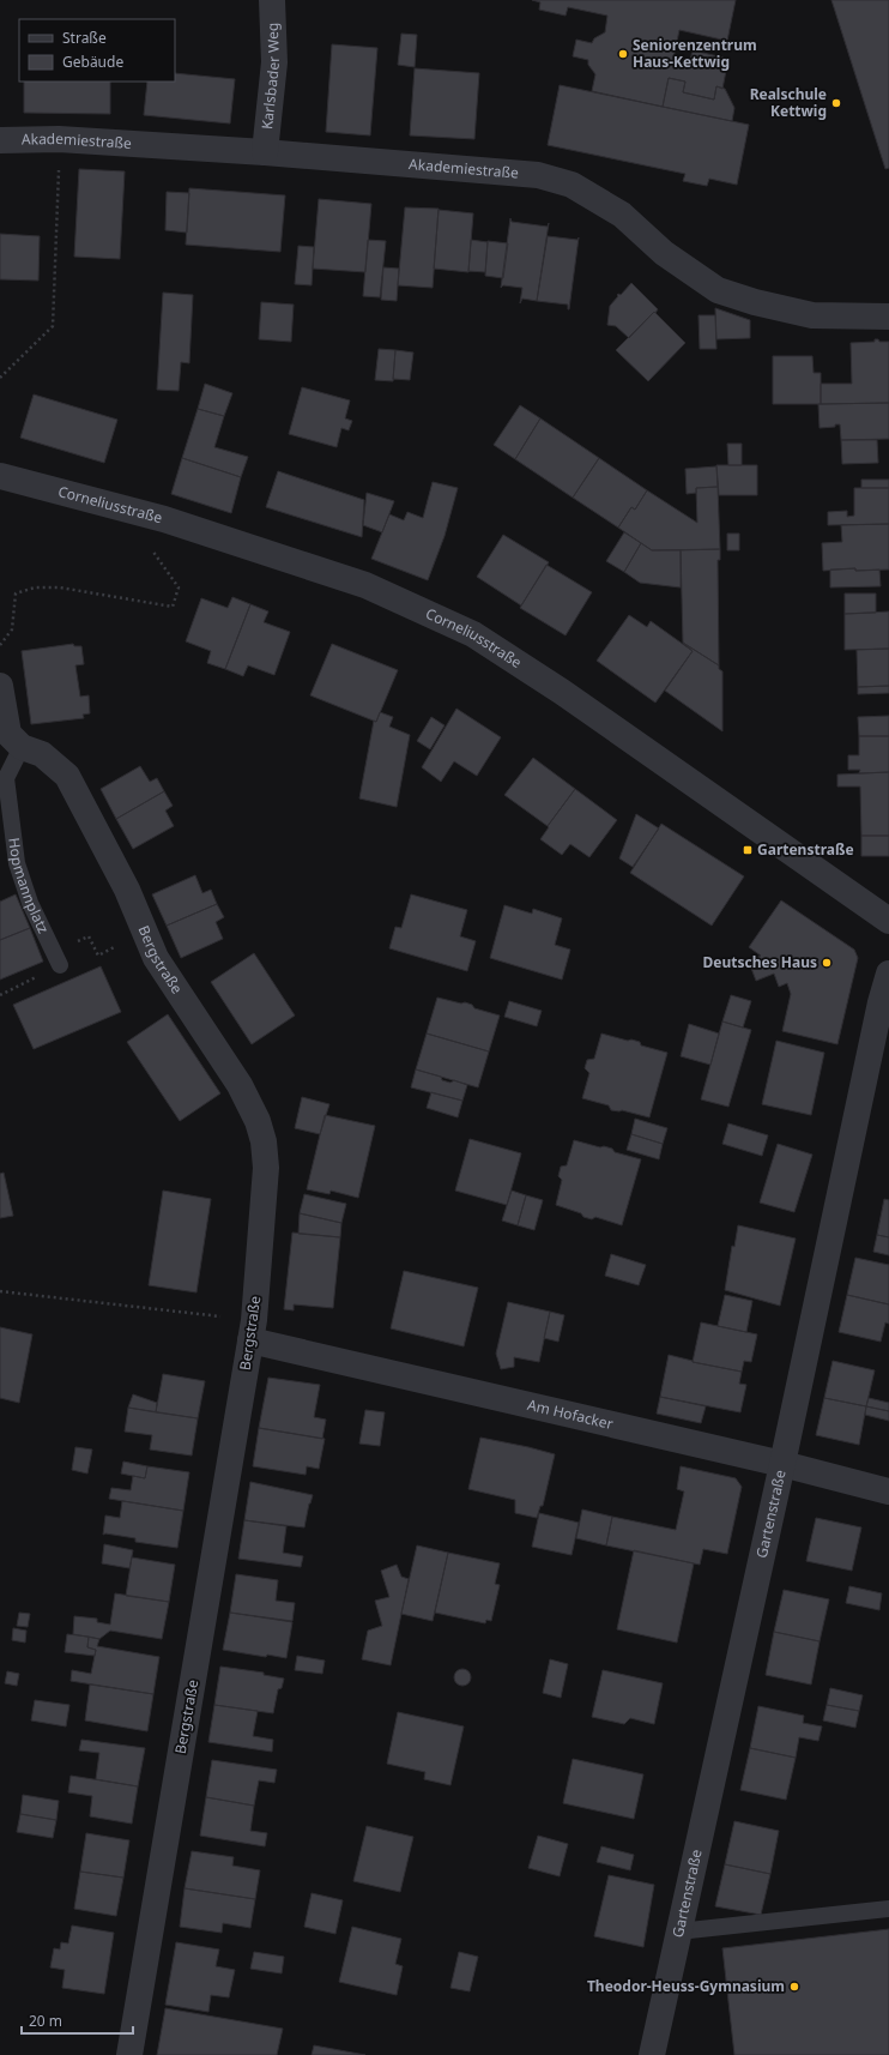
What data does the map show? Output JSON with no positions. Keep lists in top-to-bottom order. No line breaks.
{"streets":{"street":["Karlsbader Weg","Akademiestraße","Corneliusstraße","Bergstraße","Am Hofacker","Gartenstraße"],"lane":["Hopmannplatz"]},"crossings":[["Karlsbader Weg","Akademiestraße"],["Hopmannplatz","Bergstraße"],["Bergstraße","Am Hofacker"],["Am Hofacker","Gartenstraße"]],"places":{"other":["Seniorenzentrum Haus-Kettwig","Realschule Kettwig","Deutsches Haus","Theodor-Heuss-Gymnasium"],"transit":["Gartenstraße"]},"legend":["Straße","Gebäude"],"scale_bar":"20 m"}
